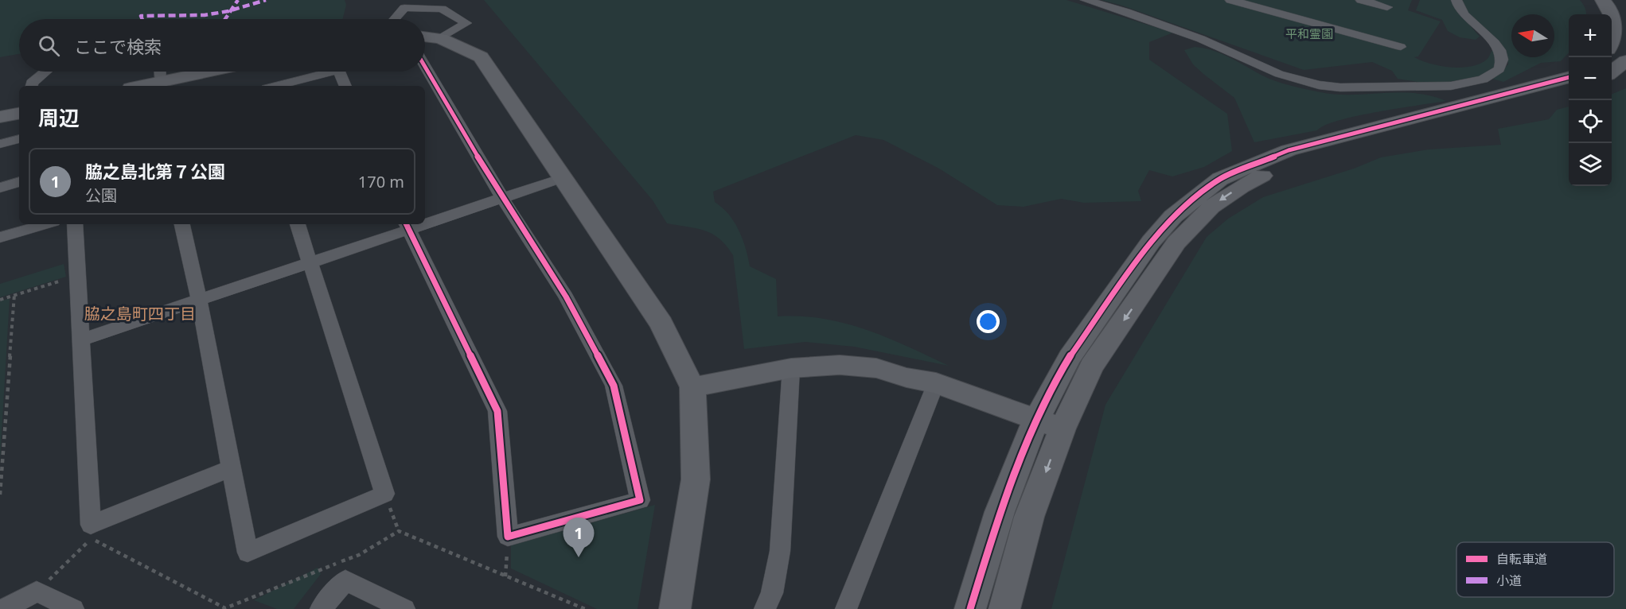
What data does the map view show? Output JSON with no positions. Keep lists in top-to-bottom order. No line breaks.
{"districts":["脇之島町四丁目"],"parks":["平和霊園"],"legend":["自転車道","小道"],"north":"left","page":{"map_buttons":["+","−"],"search":"ここで検索","heading":"周辺","list":[{"mark":"1","name":"脇之島北第７公園","note":"公園","value":"170 m"}],"pins":"1"}}
